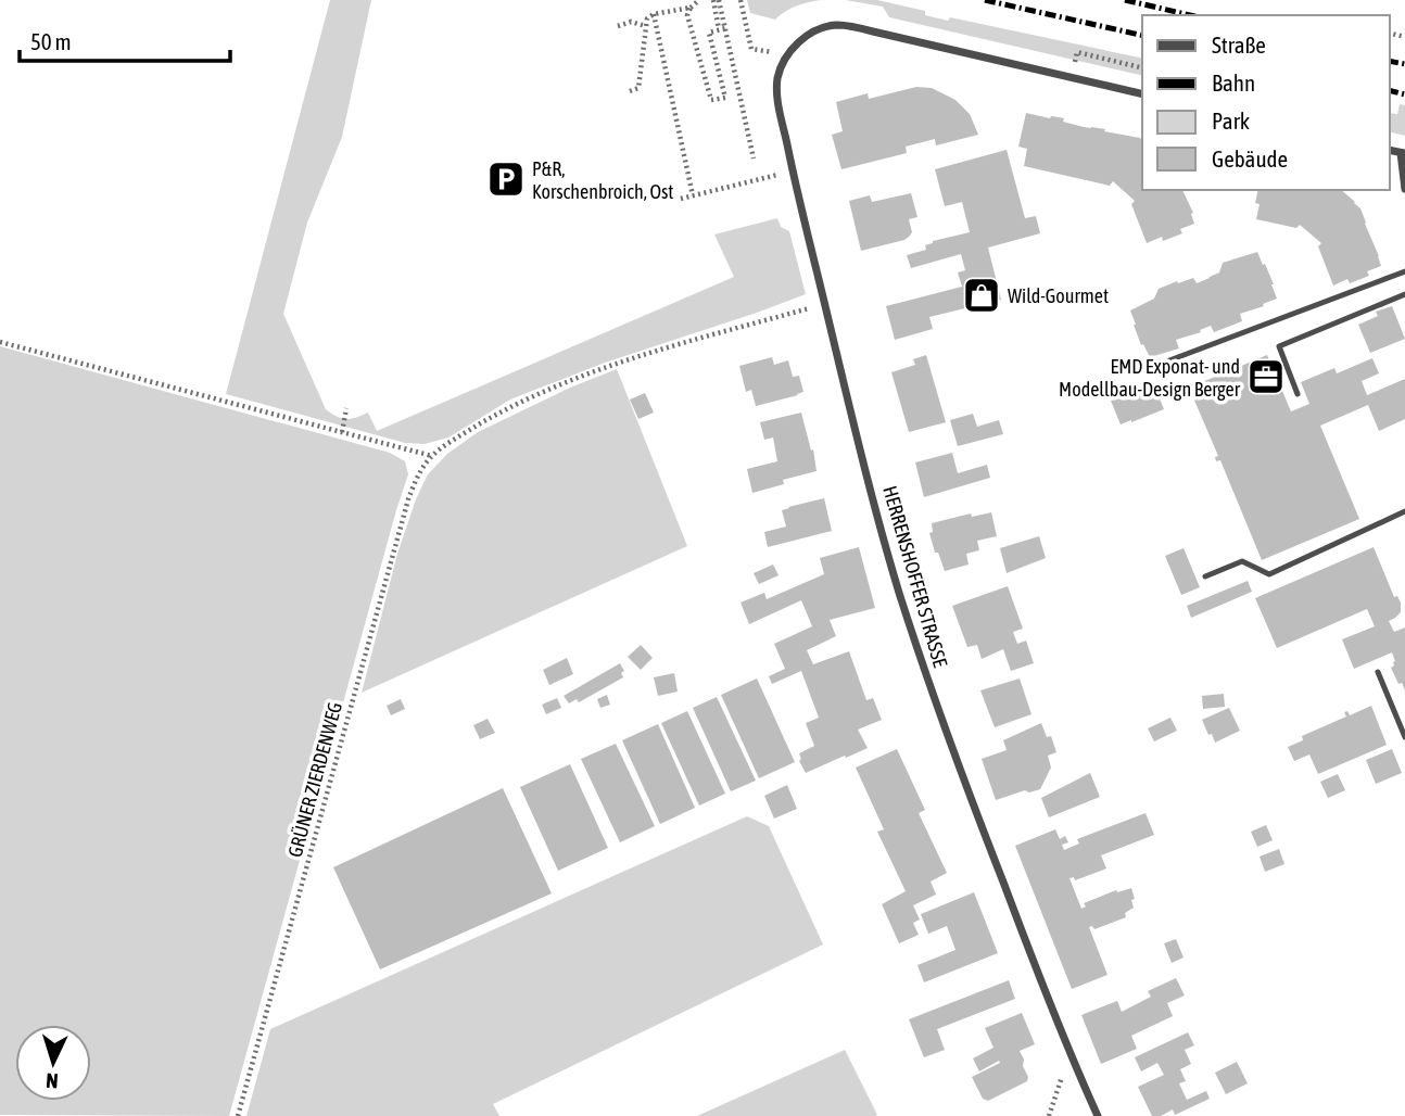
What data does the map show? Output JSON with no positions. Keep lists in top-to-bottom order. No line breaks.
{"streets":{"street":["HERRENSHOFFER STRASSE"],"path":["GRÜNER ZIERDENWEG"]},"places":{"parking":["P&R, Korschenbroich, Ost"],"shop":["Wild-Gourmet"],"office":["EMD Exponat- und Modellbau-Design Berger"]},"legend":["Straße","Bahn","Park","Gebäude"],"scale_bar":"50 m","north":"bottom"}
